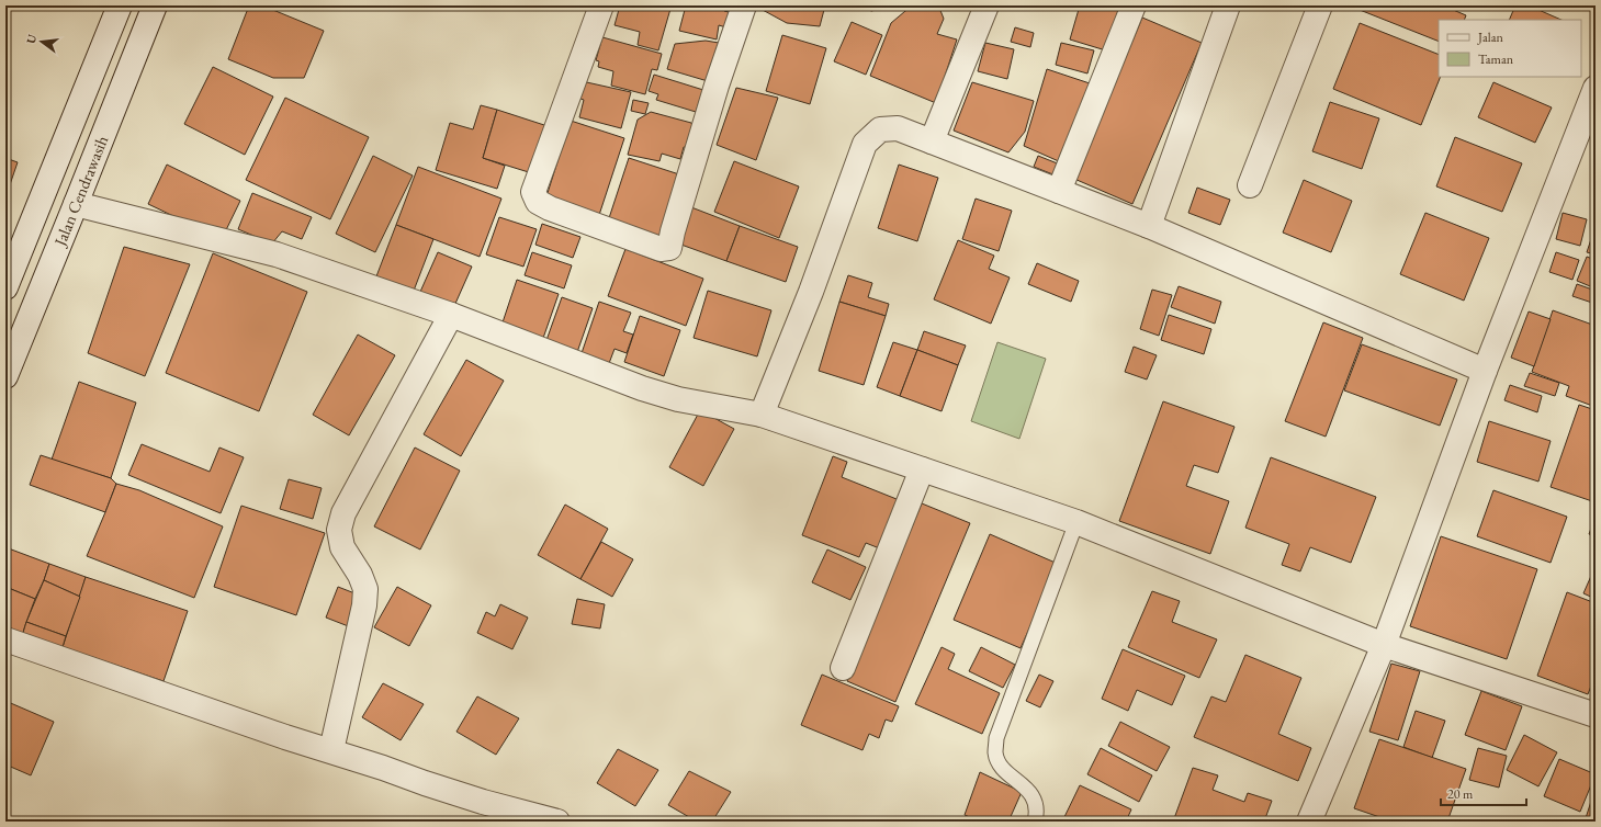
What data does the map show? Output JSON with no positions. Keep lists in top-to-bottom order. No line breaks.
{"streets":{"street":["Jalan Cendrawasih"]},"legend":["Jalan","Taman"],"scale_bar":"20 m","north":"left"}
